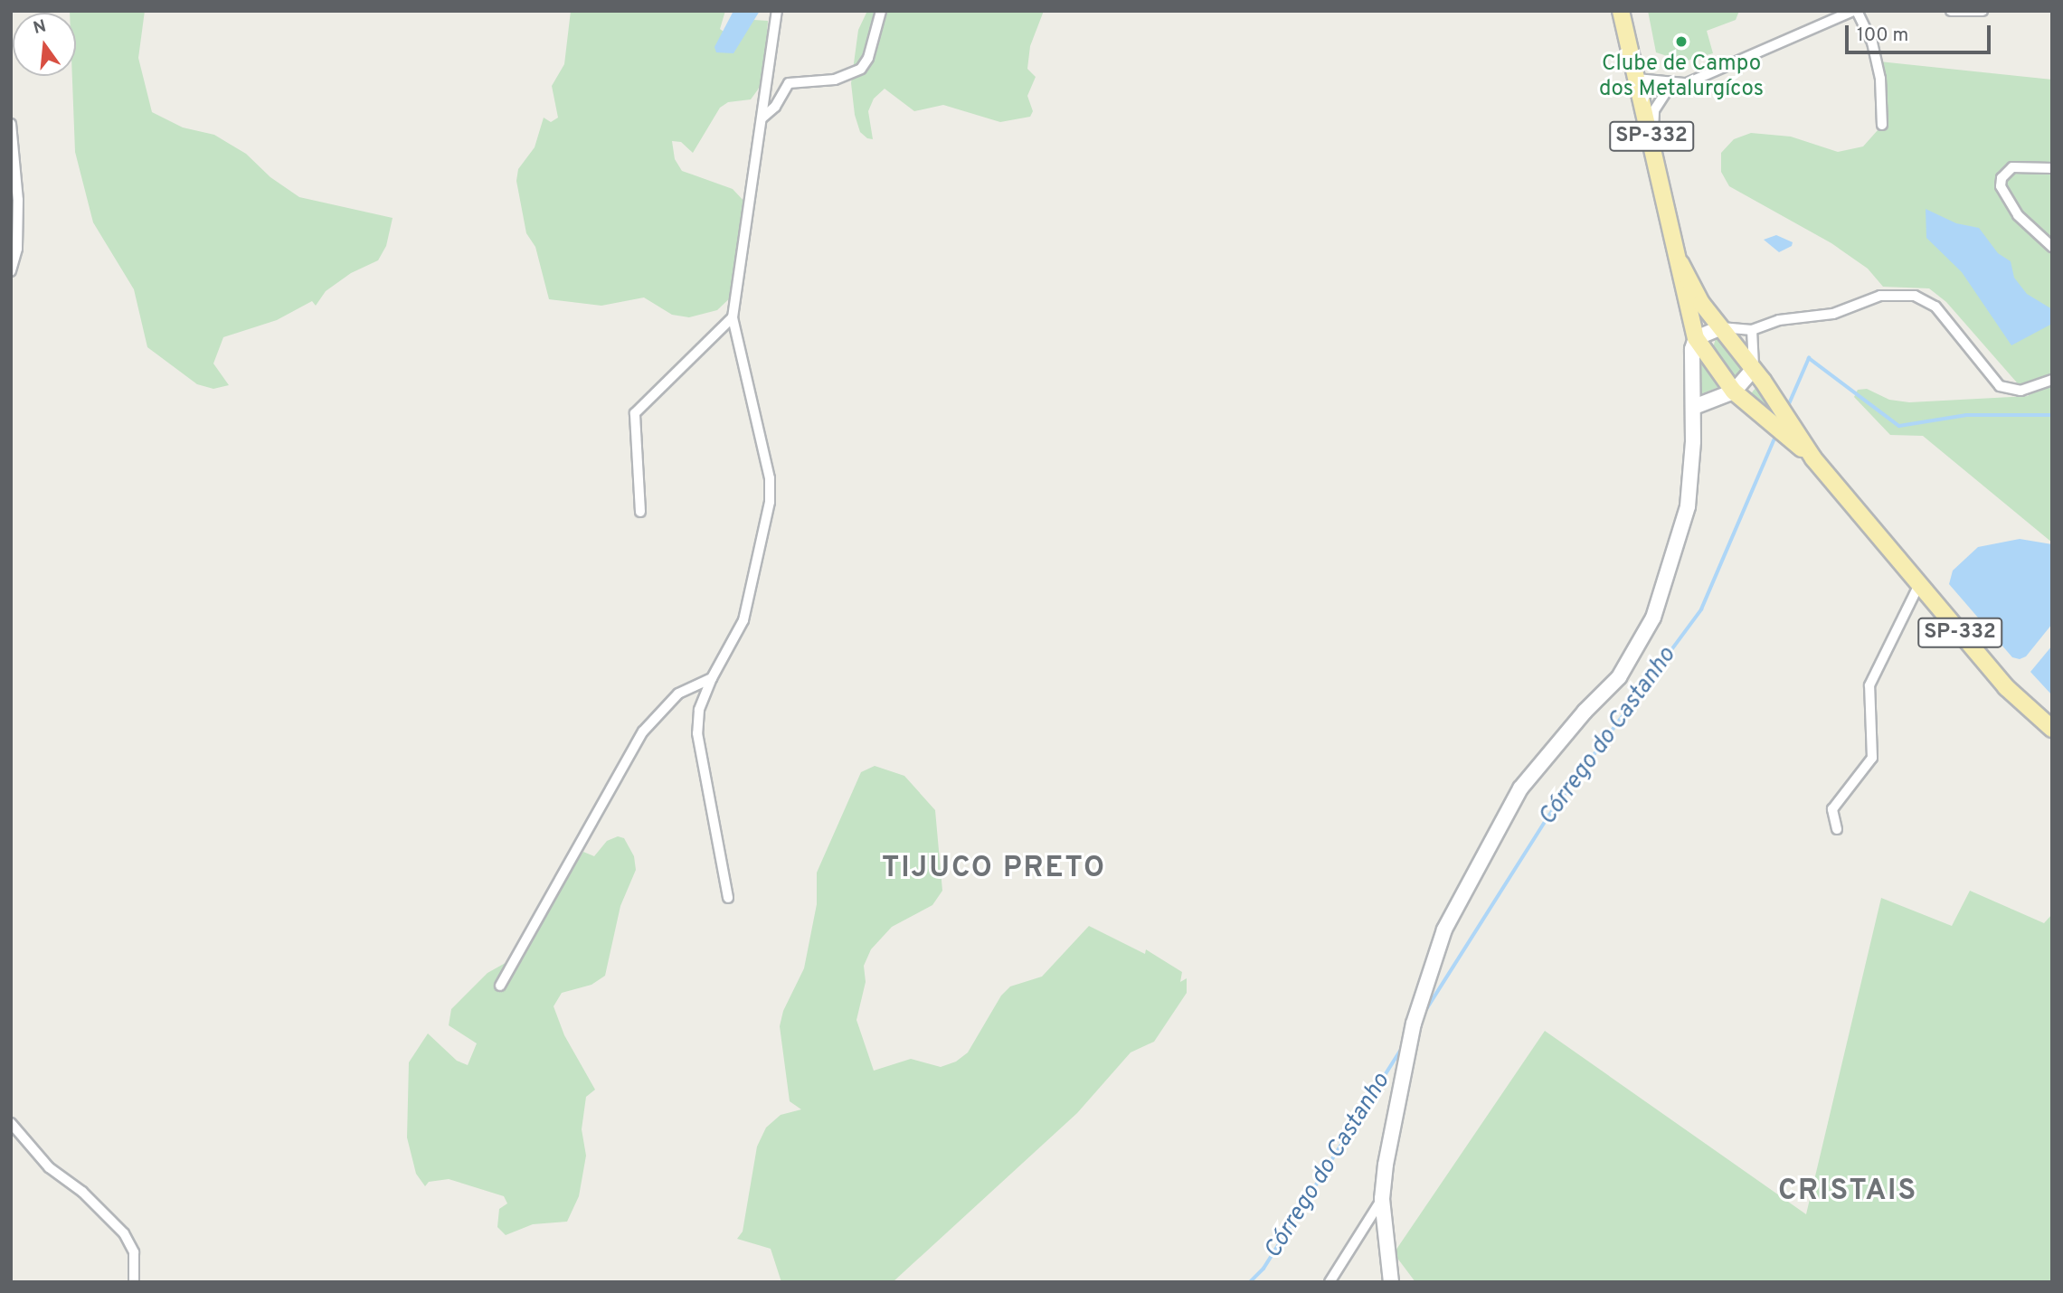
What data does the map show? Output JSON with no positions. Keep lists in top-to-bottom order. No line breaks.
{"streets":{"main road":["SP-332"]},"districts":["TIJUCO PRETO","CRISTAIS"],"water":["Córrego do Castanho"],"places":["Clube de Campo dos Metalurgícos"],"scale_bar":"100 m","north":"top"}
